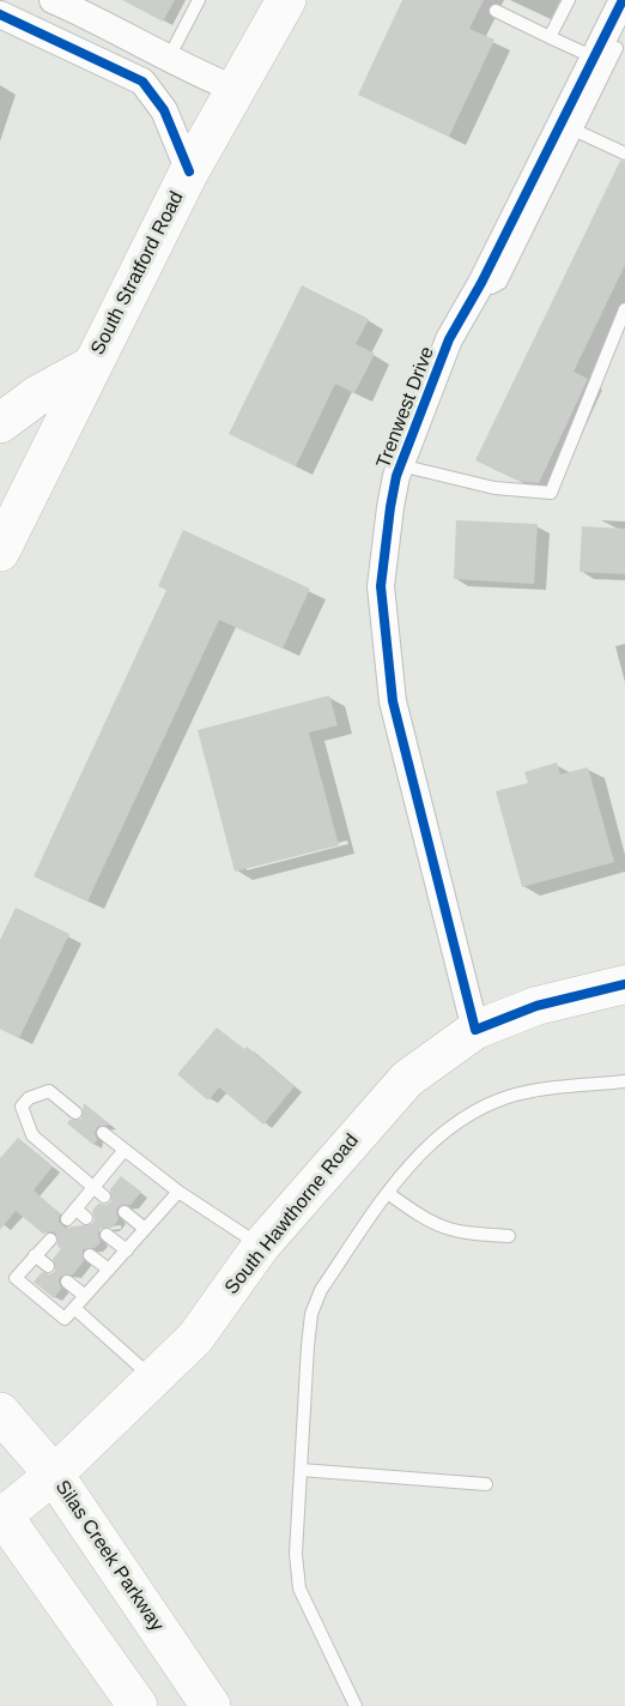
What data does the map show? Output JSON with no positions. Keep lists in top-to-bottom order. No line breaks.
{"streets":{"main road":["South Stratford Road","South Hawthorne Road","Silas Creek Parkway"],"street":["Trenwest Drive"]},"crossings":[["Trenwest Drive","South Hawthorne Road"],["South Hawthorne Road","Silas Creek Parkway"]]}
